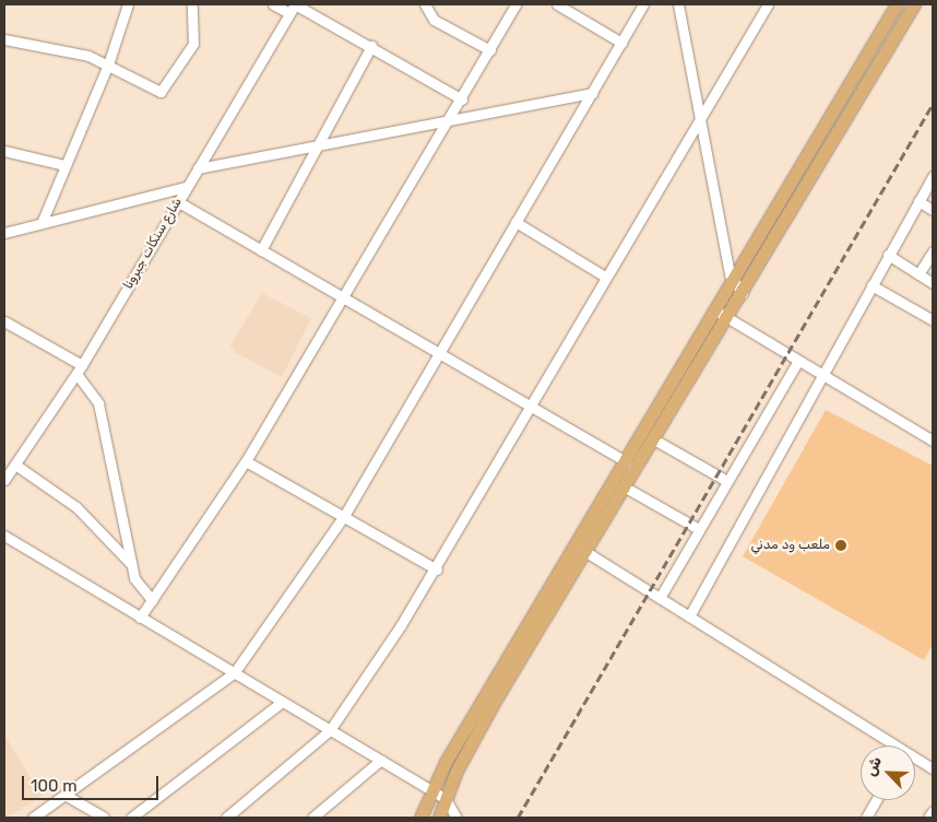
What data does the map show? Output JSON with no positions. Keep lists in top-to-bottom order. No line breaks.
{"streets":{"street":["شارع سنكات جبرونا"]},"places":["ملعب ود مدني"],"scale_bar":"100 m","north":"top left"}
